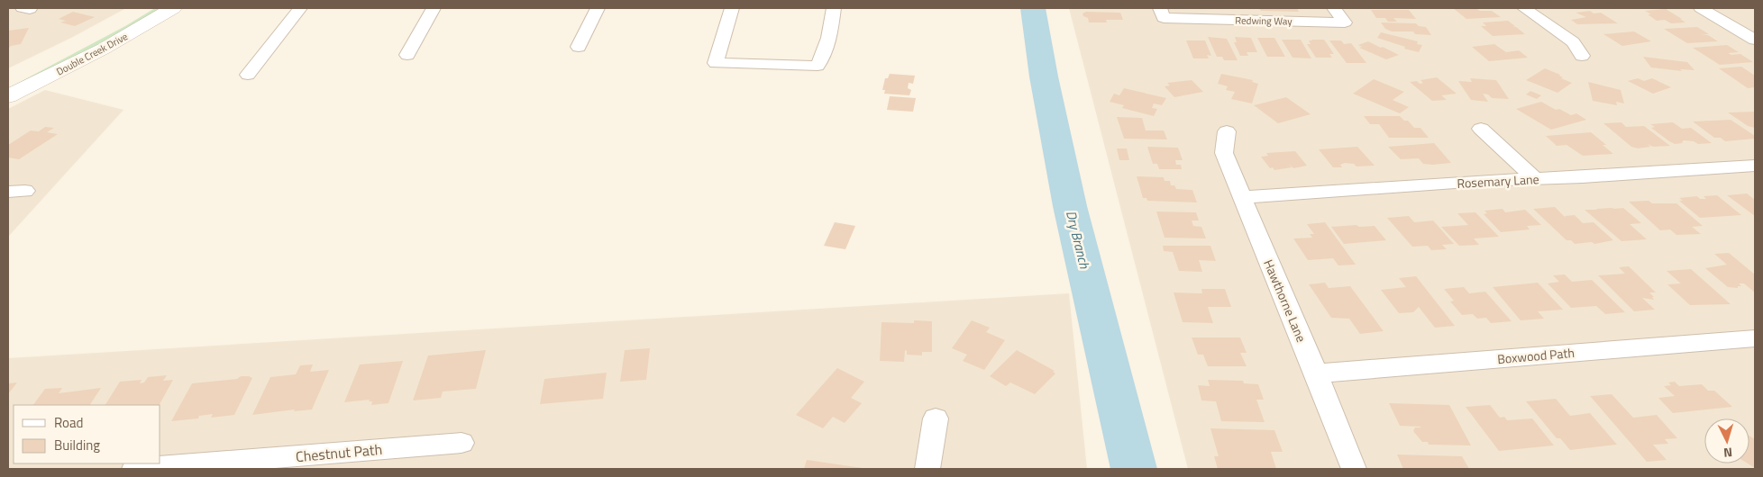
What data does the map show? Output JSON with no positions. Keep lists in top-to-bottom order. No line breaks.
{"streets":{"street":["Redwing Way","Double Creek Drive","Rosemary Lane","Hawthorne Lane","Boxwood Path","Chestnut Path"]},"crossings":[["Rosemary Lane","Hawthorne Lane"],["Hawthorne Lane","Boxwood Path"]],"water":["Dry Branch"],"legend":["Road","Building"],"north":"bottom"}
